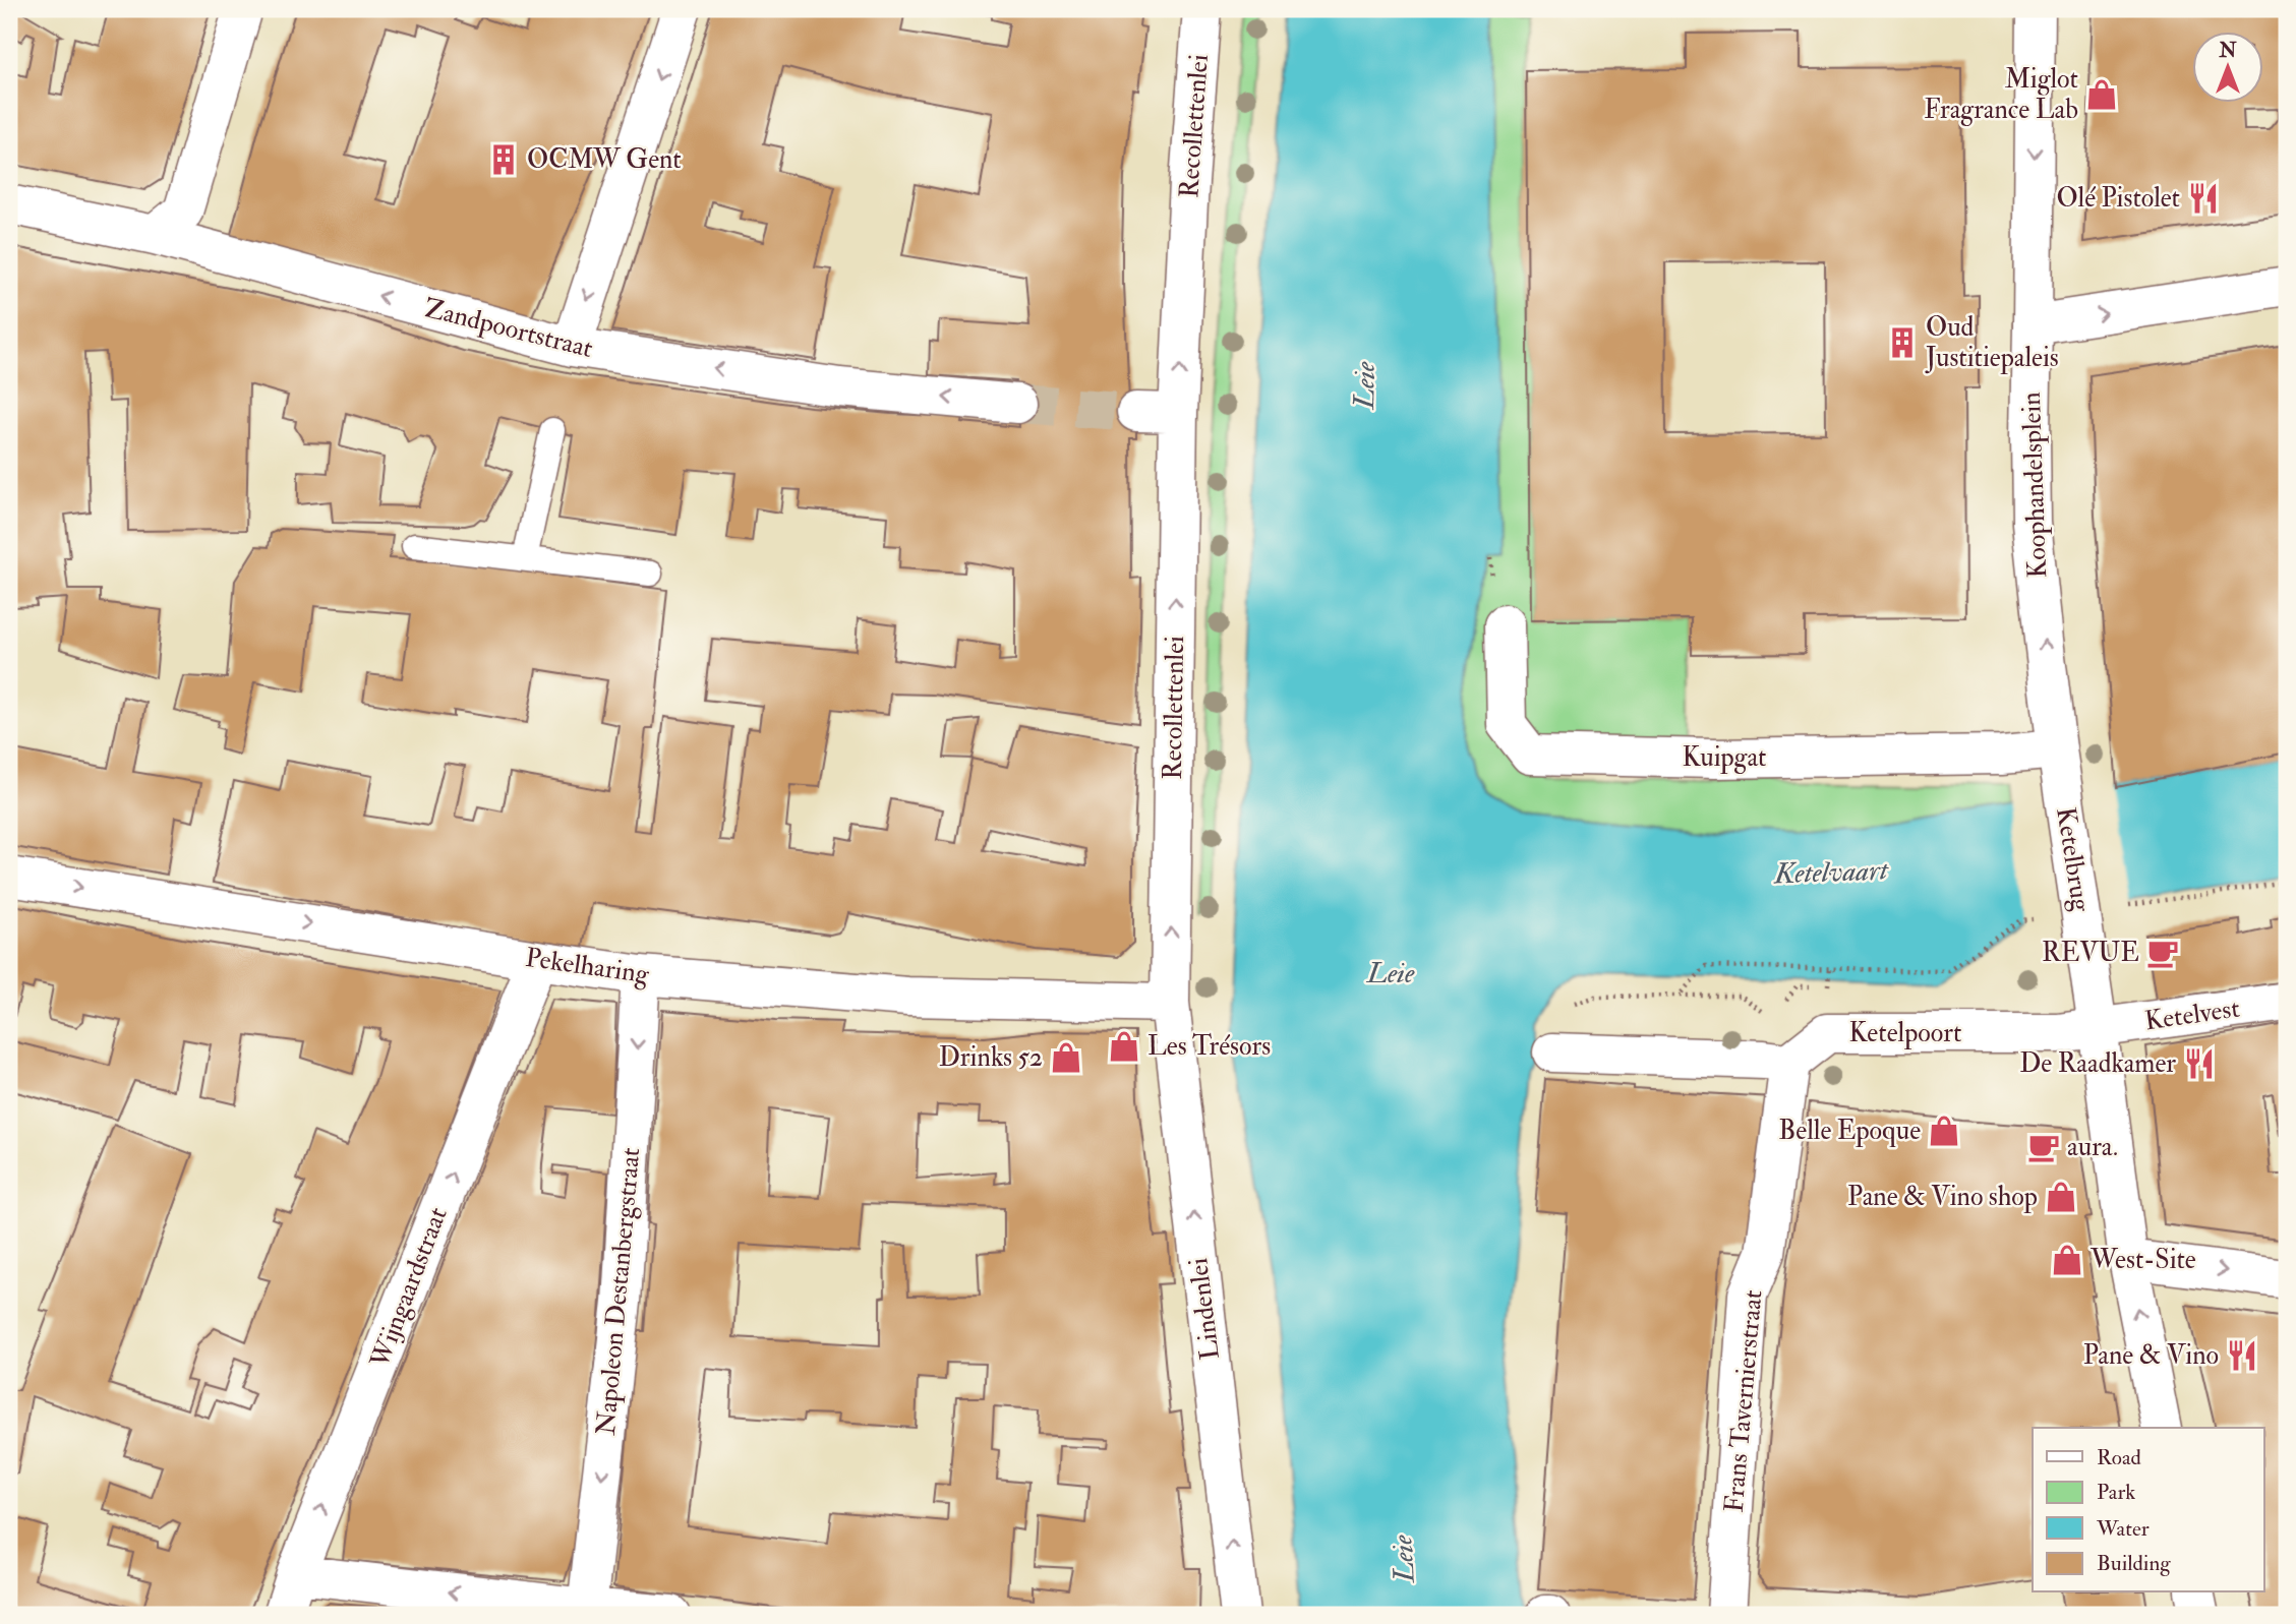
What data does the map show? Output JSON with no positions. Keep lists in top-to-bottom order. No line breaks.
{"streets":{"street":["Recollettenlei","Zandpoortstraat","Koophandelsplein","Kuipgat","Ketelbrug","Pekelharing","Ketelvest","Ketelpoort","Wijngaardstraat","Napoleon Destanbergstraat","Lindenlei","Frans Tavernierstraat"]},"crossings":[["Recollettenlei","Pekelharing"],["Recollettenlei","Lindenlei"],["Koophandelsplein","Kuipgat"],["Koophandelsplein","Ketelbrug"],["Ketelbrug","Ketelvest"],["Ketelbrug","Ketelpoort"],["Pekelharing","Wijngaardstraat"],["Pekelharing","Napoleon Destanbergstraat"],["Pekelharing","Lindenlei"],["Ketelvest","Ketelpoort"],["Ketelpoort","Frans Tavernierstraat"]],"one_way":["Recollettenlei","Zandpoortstraat","Pekelharing","Wijngaardstraat","Napoleon Destanbergstraat","Lindenlei"],"water":["Leie","Ketelvaart"],"places":{"shop":["Miglot Fragrance Lab","Les Trésors","Drinks 52","Belle Epoque","Pane & Vino shop","West-Site"],"building":["OCMW Gent","Oud Justitiepaleis"],"restaurant":["Olé Pistolet","De Raadkamer","Pane & Vino"],"cafe":["REVUE","aura."]},"legend":["Road","Park","Water","Building"],"north":"top"}
